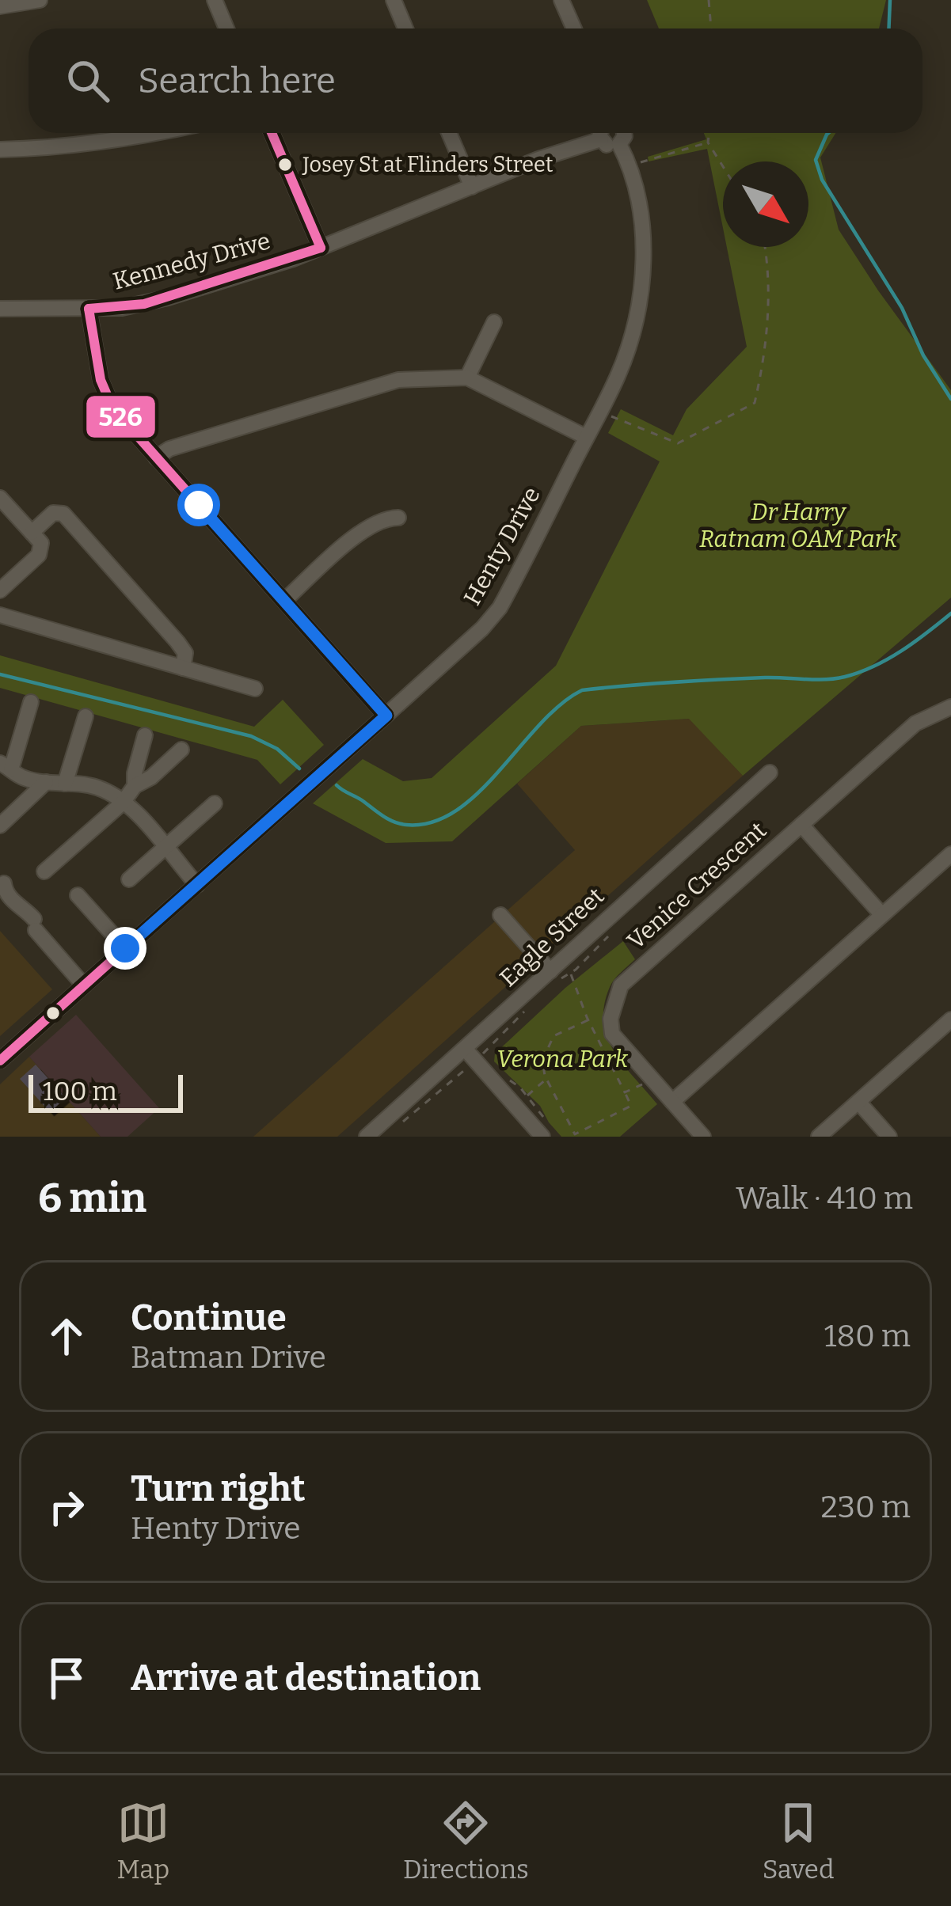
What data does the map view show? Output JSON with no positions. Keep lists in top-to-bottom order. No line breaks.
{"streets":{"street":["Kennedy Drive","Henty Drive","Venice Crescent","Eagle Street"]},"parks":["Dr Harry Ratnam OAM Park","Verona Park"],"places":["Josey St at Flinders Street"],"lines":["transit line 526"],"scale_bar":"100 m","north":"bottom right","page":{"search":"Search here","scale":"100 m","heading":["6 min","Walk · 410 m"],"list":[["Continue","Batman Drive","180 m"],["Turn right","Henty Drive","230 m"],"Arrive at destination"],"nav":["Map","Directions","Saved"]}}
